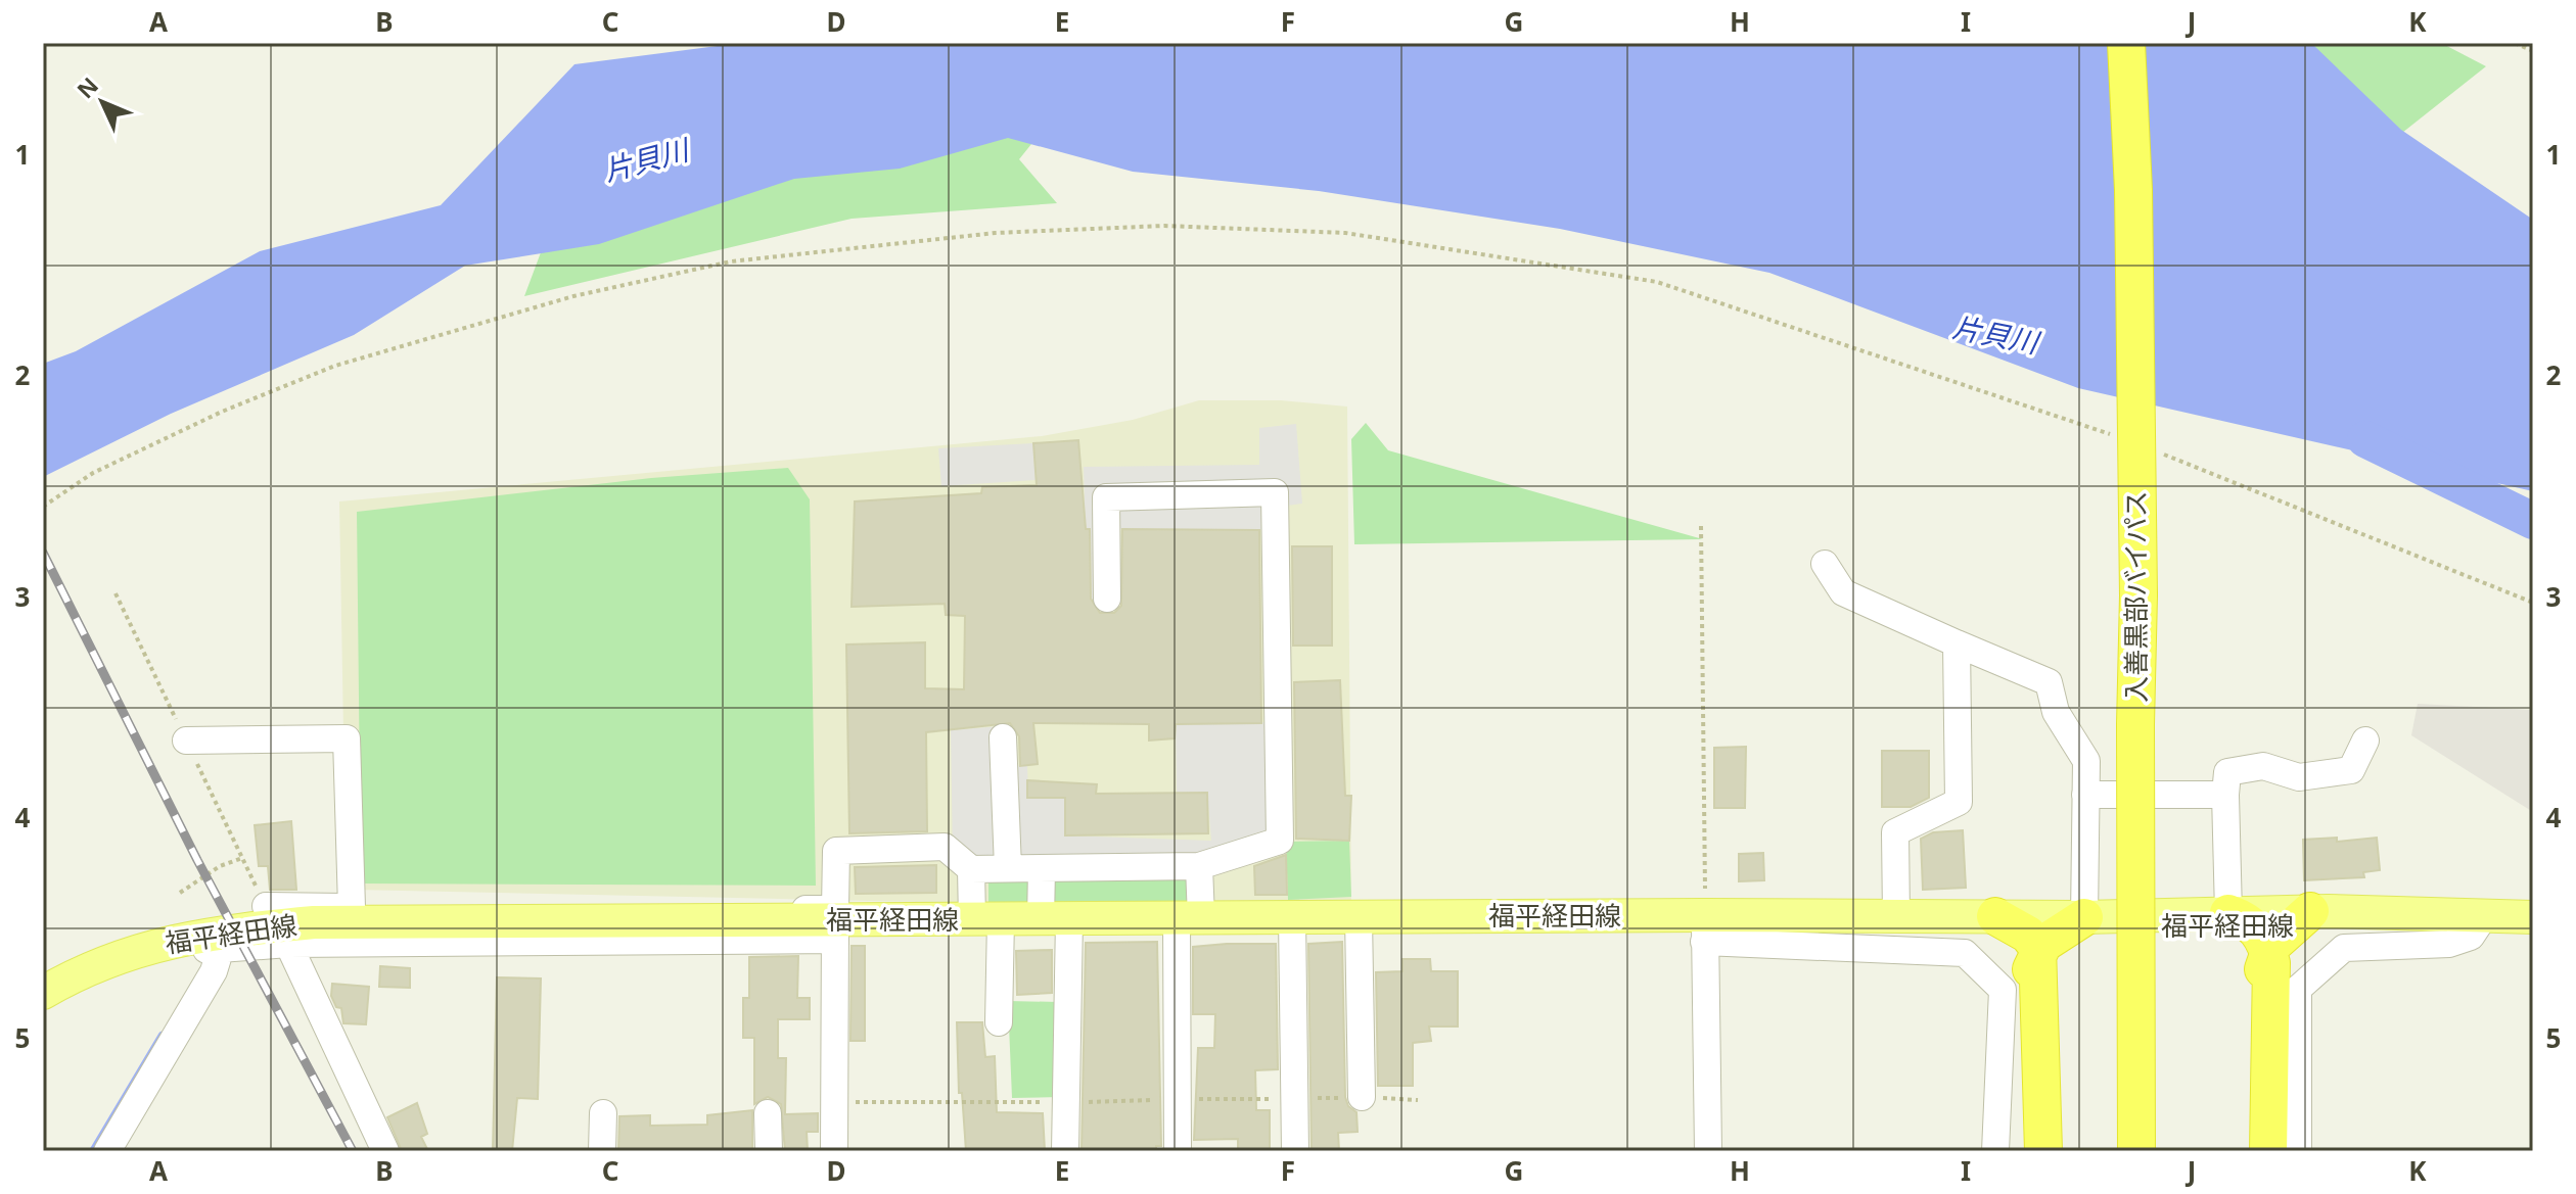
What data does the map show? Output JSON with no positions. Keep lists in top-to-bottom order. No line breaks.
{"streets":{"highway":["入善黒部バイパス"],"main road":["福平経田線"]},"water":["片貝川"],"north":"top left","grid":{"columns":["A","B","C","D","E","F","G","H","I","J","K"],"rows":["1","2","3","4","5"]}}
